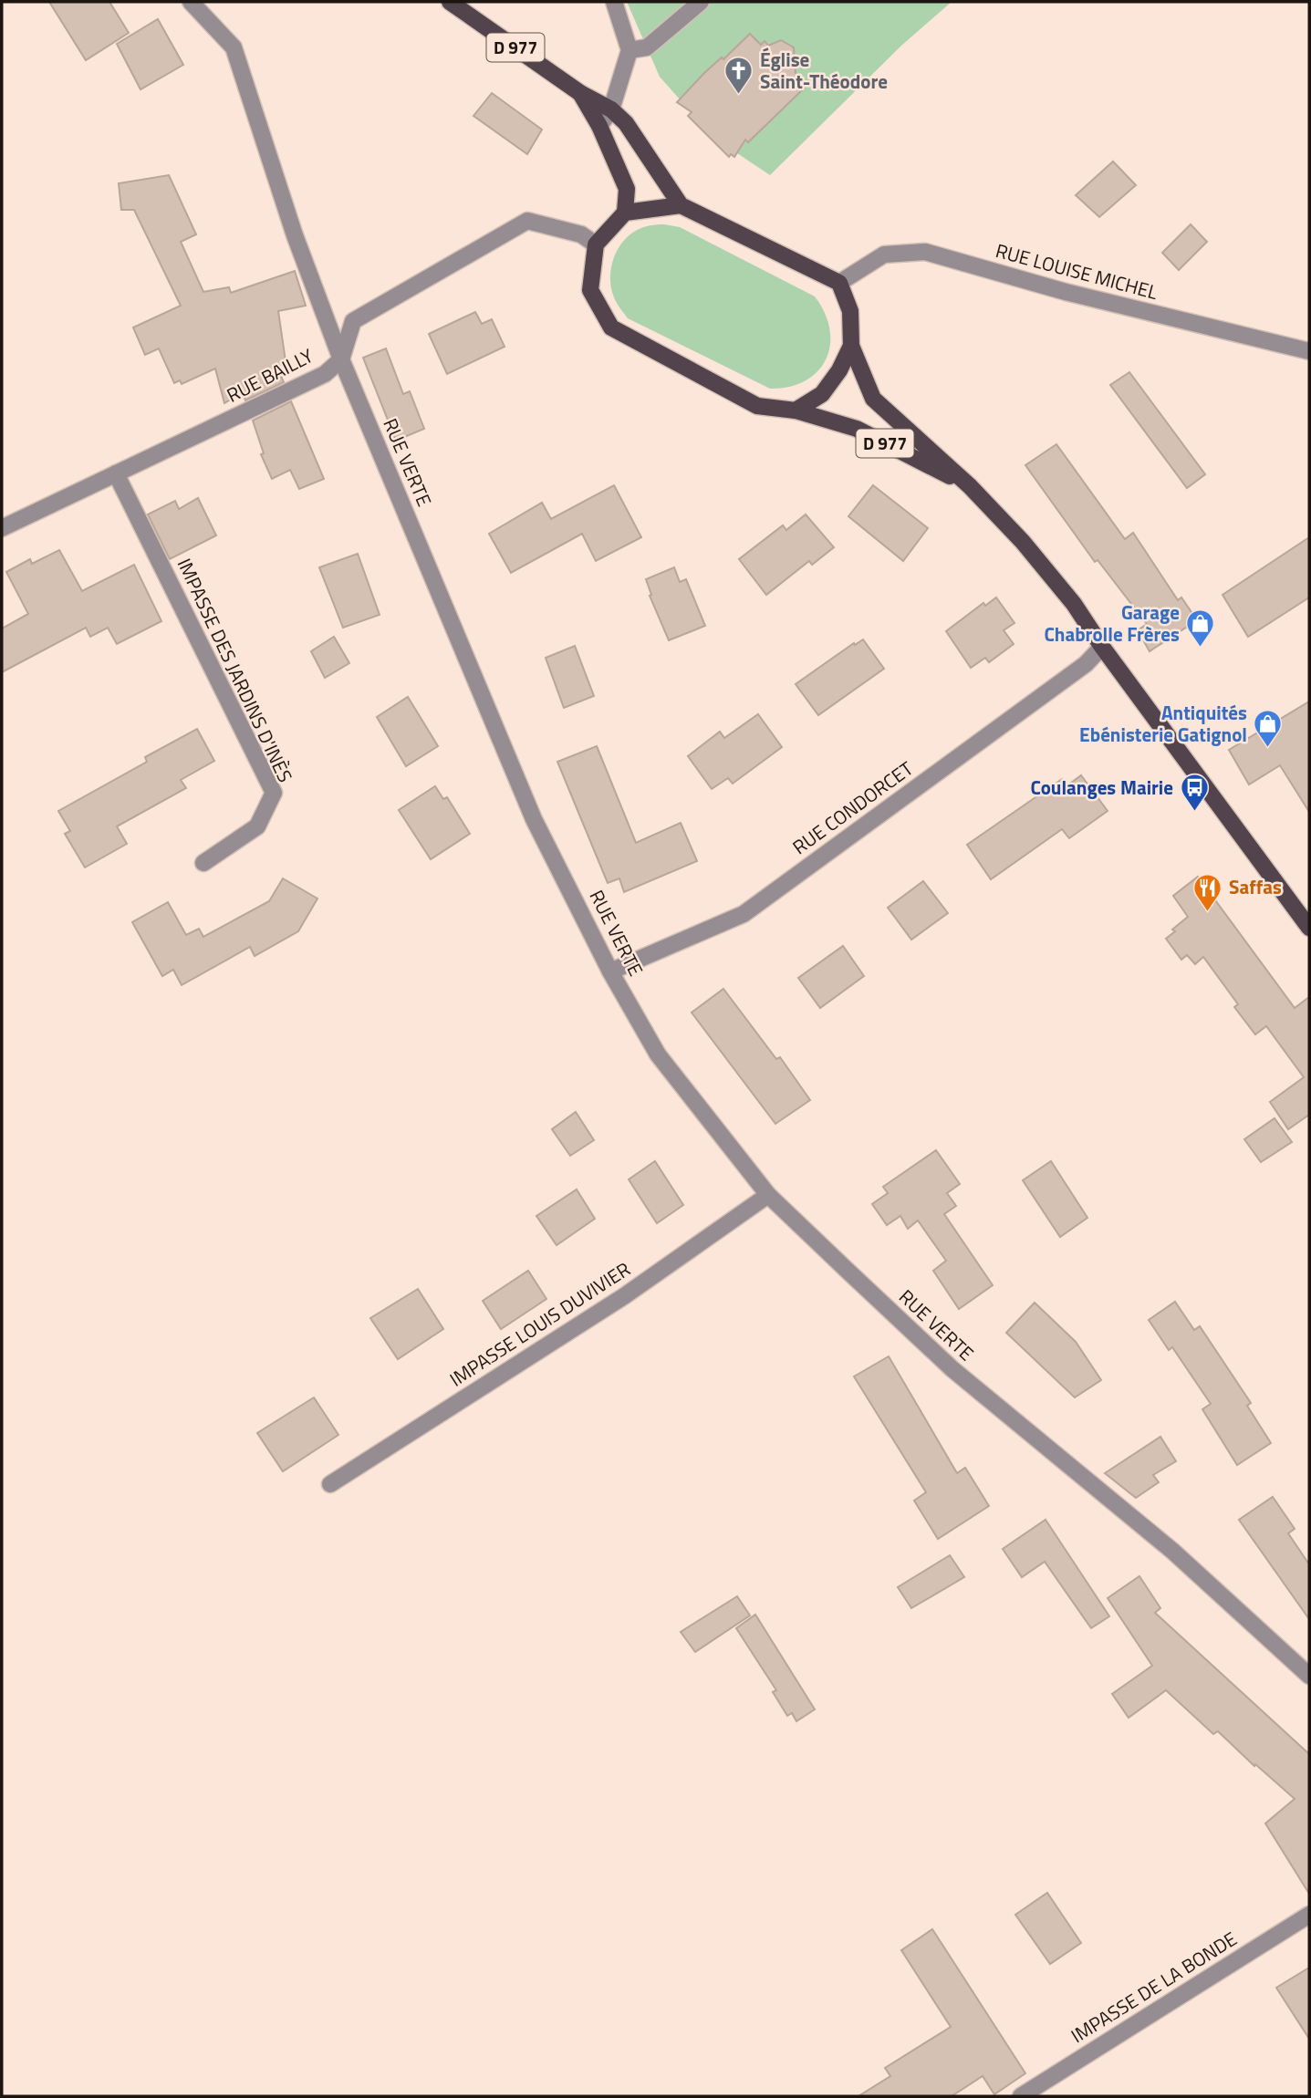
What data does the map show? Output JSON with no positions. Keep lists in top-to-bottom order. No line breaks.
{"streets":{"main road":["D 977"],"street":["RUE LOUISE MICHEL","RUE BAILLY","RUE VERTE","IMPASSE DES JARDINS D'INÈS","RUE CONDORCET","IMPASSE LOUIS DUVIVIER","IMPASSE DE LA BONDE"]},"crossings":[["D 977","RUE CONDORCET"],["RUE BAILLY","RUE VERTE"],["RUE BAILLY","IMPASSE DES JARDINS D'INÈS"],["RUE VERTE","RUE CONDORCET"],["RUE VERTE","IMPASSE LOUIS DUVIVIER"]],"places":{"church":["Église Saint-Théodore"],"shop":["Garage Chabrolle Frères","Antiquités Ebénisterie Gatignol"],"bus stop":["Coulanges Mairie"],"restaurant":["Saffas"]}}
